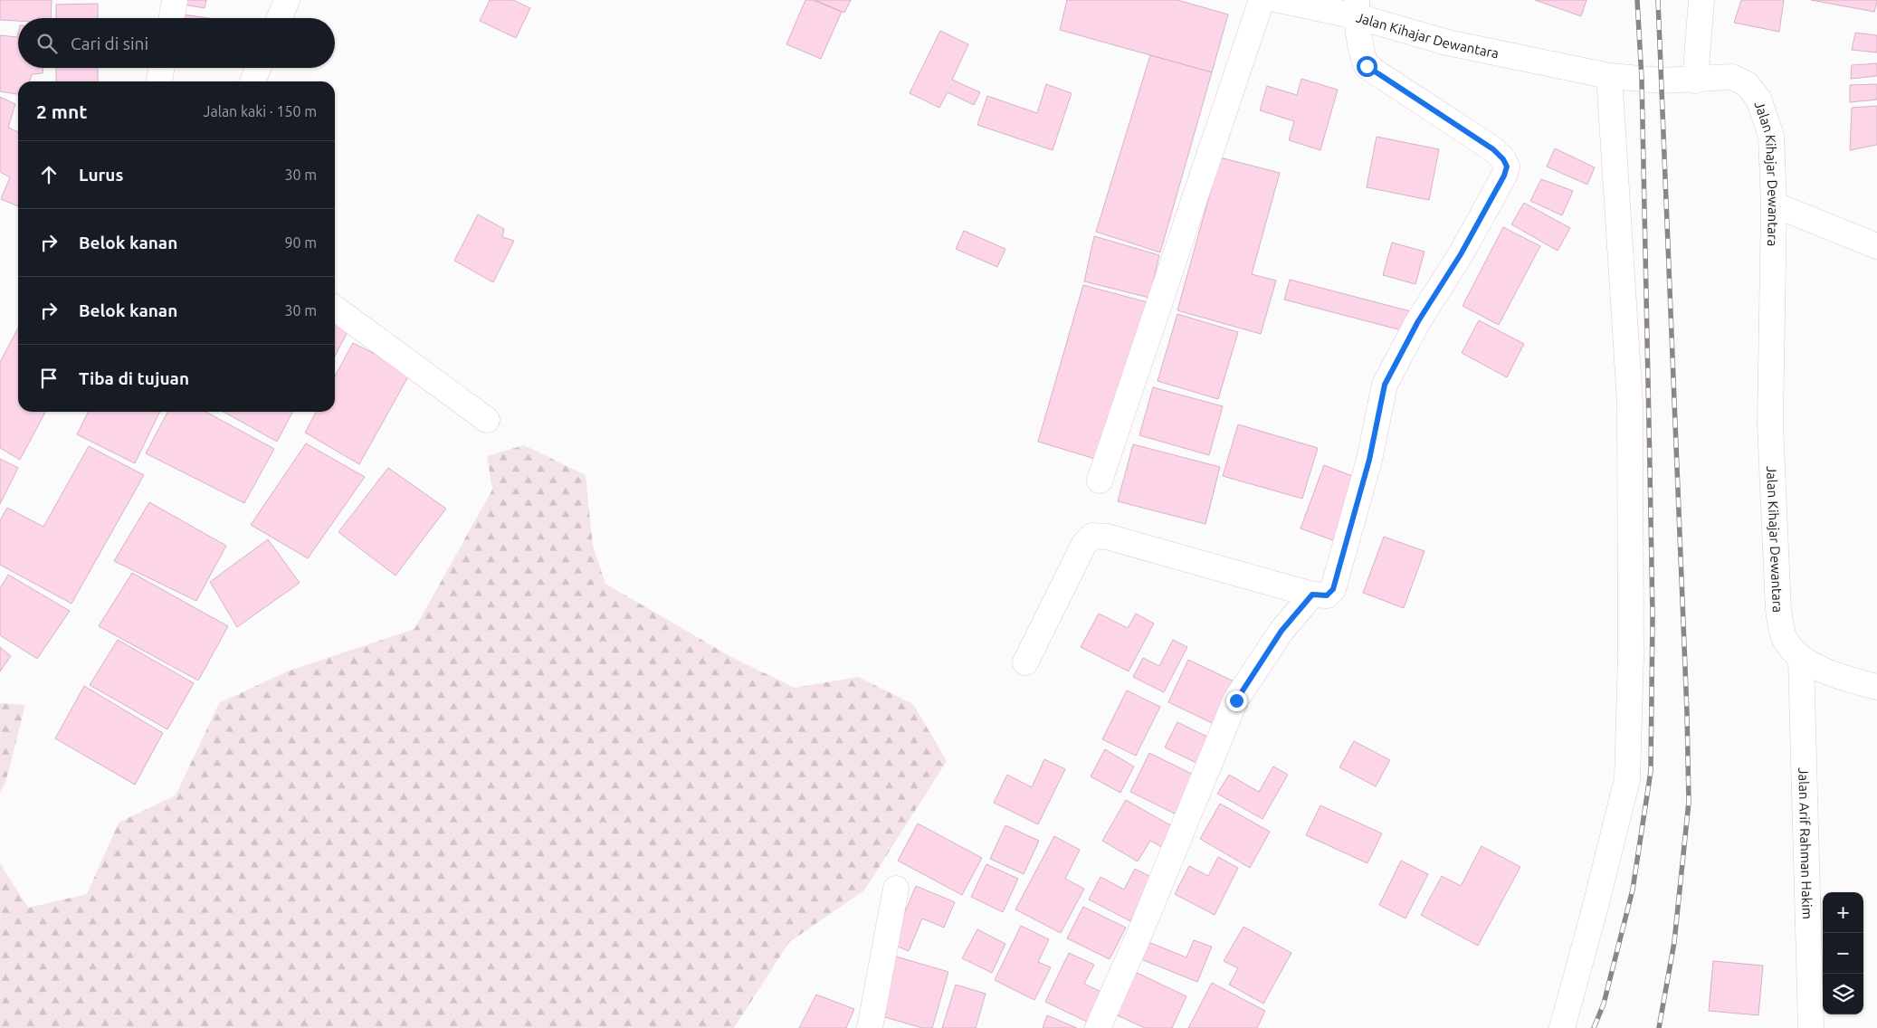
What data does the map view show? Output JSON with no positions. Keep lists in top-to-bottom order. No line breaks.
{"streets":{"street":["Jalan Kihajar Dewantara","Jalan Arif Rahman Hakim"]},"crossings":[["Jalan Kihajar Dewantara","Jalan Arif Rahman Hakim"]],"page":{"search":"Cari di sini","heading":["2 mnt","Jalan kaki · 150 m"],"list":[["Lurus","30 m"],["Belok kanan","90 m"],["Belok kanan","30 m"],"Tiba di tujuan"],"map_buttons":["+","−"]}}
